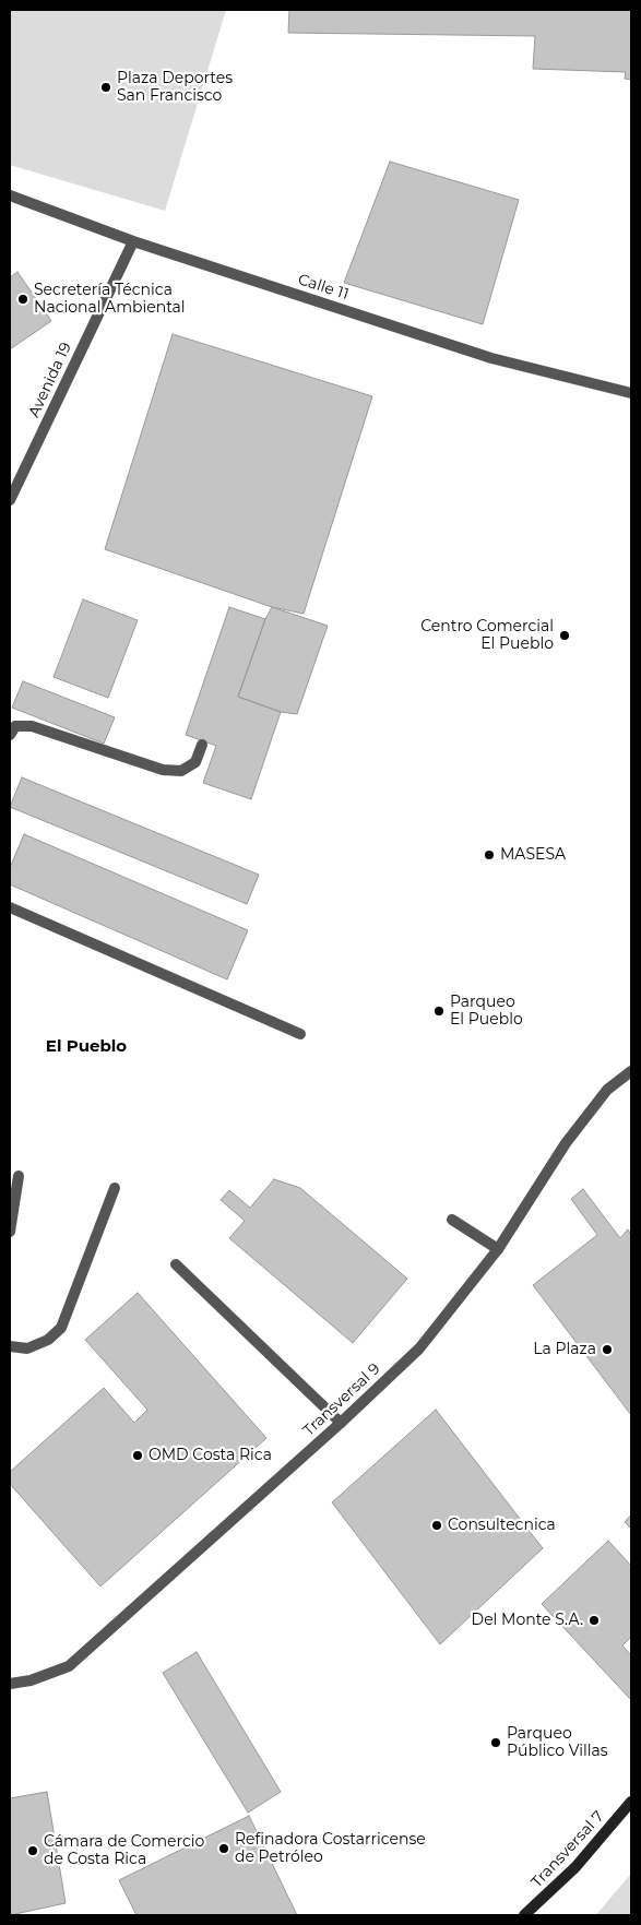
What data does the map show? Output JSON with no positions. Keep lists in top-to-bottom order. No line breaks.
{"streets":{"main road":["Transversal 7"],"street":["Calle 11","Avenida 19","Transversal 9"]},"crossings":[["Calle 11","Avenida 19"]],"districts":["El Pueblo"],"places":["Plaza Deportes San Francisco","Secretería Técnica Nacional Ambiental","Centro Comercial El Pueblo","MASESA","Parqueo El Pueblo","La Plaza","OMD Costa Rica","Consultecnica","Del Monte S.A.","Parqueo Público Villas","Refinadora Costarricense de Petróleo","Cámara de Comercio de Costa Rica"]}
